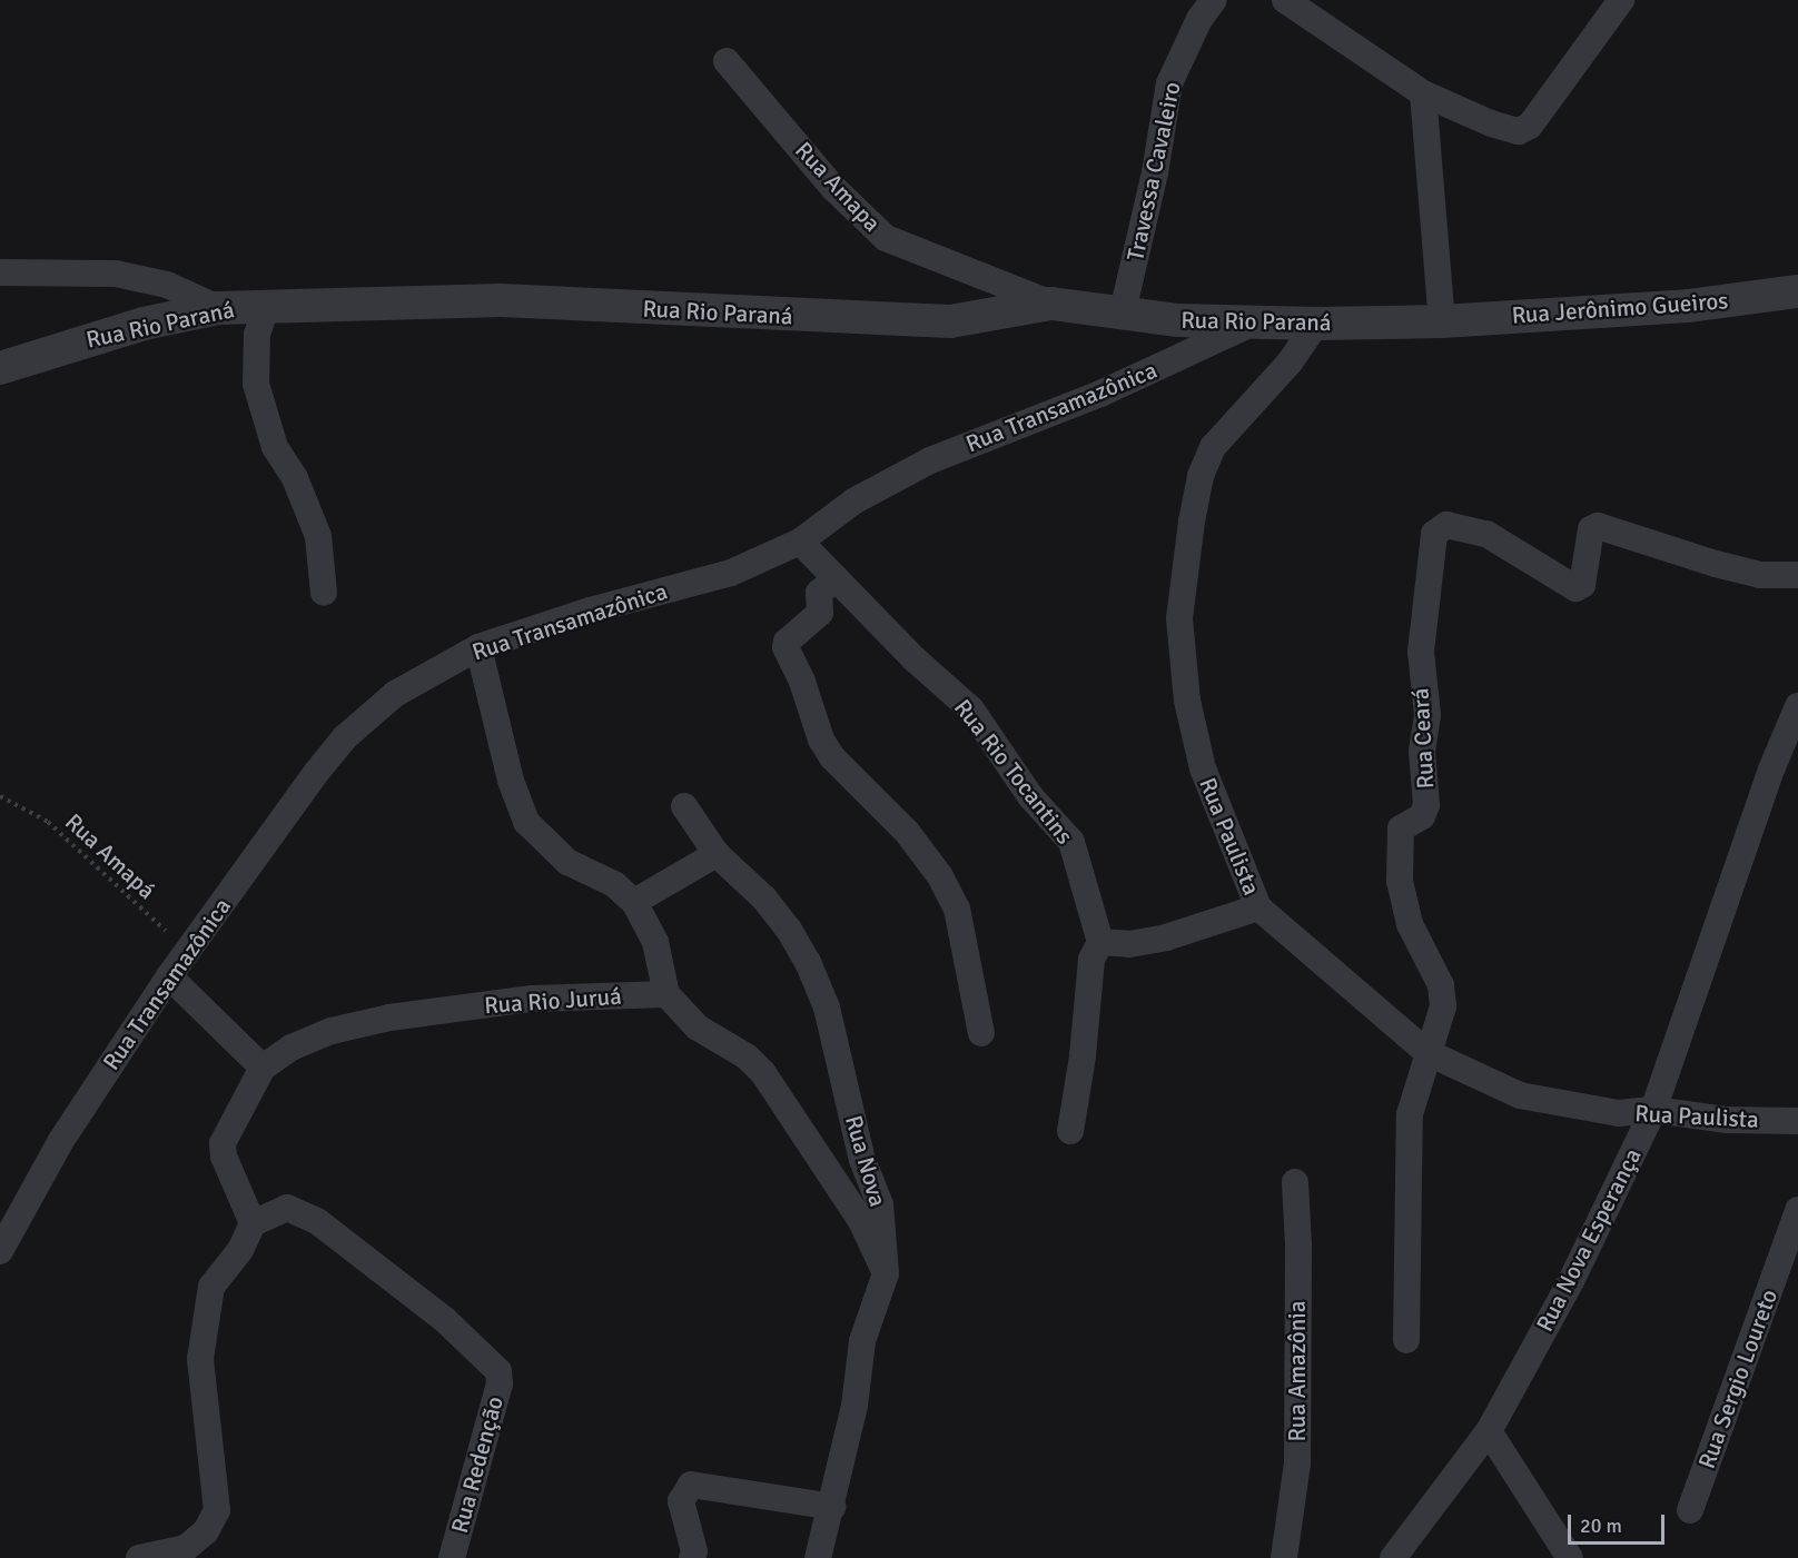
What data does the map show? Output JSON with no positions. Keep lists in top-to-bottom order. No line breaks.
{"streets":{"street":["Travessa Cavaleiro","Rua Amapa","Rua Jerônimo Gueiros","Rua Rio Paraná","Rua Transamazônica","Rua Ceará","Rua Rio Tocantins","Rua Paulista","Rua Rio Juruá","Rua Nova","Rua Nova Esperança","Rua Amazônia","Rua Sergio Loureto","Rua Redenção"],"path":["Rua Amapá"]},"crossings":[["Travessa Cavaleiro","Rua Rio Paraná"],["Rua Amapa","Rua Rio Paraná"],["Rua Jerônimo Gueiros","Rua Rio Paraná"],["Rua Rio Paraná","Rua Transamazônica"],["Rua Rio Paraná","Rua Paulista"],["Rua Transamazônica","Rua Rio Tocantins"],["Rua Transamazônica","Rua Amapá"],["Rua Ceará","Rua Paulista"],["Rua Paulista","Rua Nova Esperança"]],"scale_bar":"20 m"}
